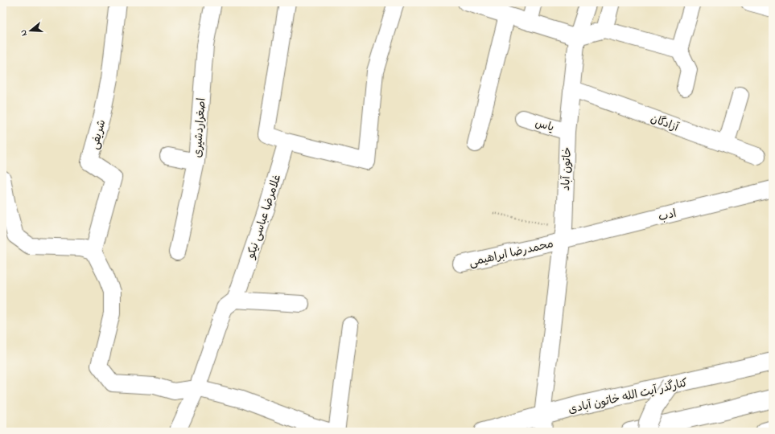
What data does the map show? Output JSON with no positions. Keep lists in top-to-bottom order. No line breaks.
{"streets":{"main road":["کنارگذر آیت الله خاتون آبادی"],"street":["آزادگان","یاس","اصغراردشیری","شریفی","خاتون آباد","ادب","غلامرضا عباسی نیکو","محمدرضا ابراهیمی"]},"crossings":[["آزادگان","خاتون آباد"],["یاس","خاتون آباد"],["خاتون آباد","ادب"],["خاتون آباد","محمدرضا ابراهیمی"],["خاتون آباد","کنارگذر آیت الله خاتون آبادی"],["ادب","محمدرضا ابراهیمی"]],"north":"left"}
